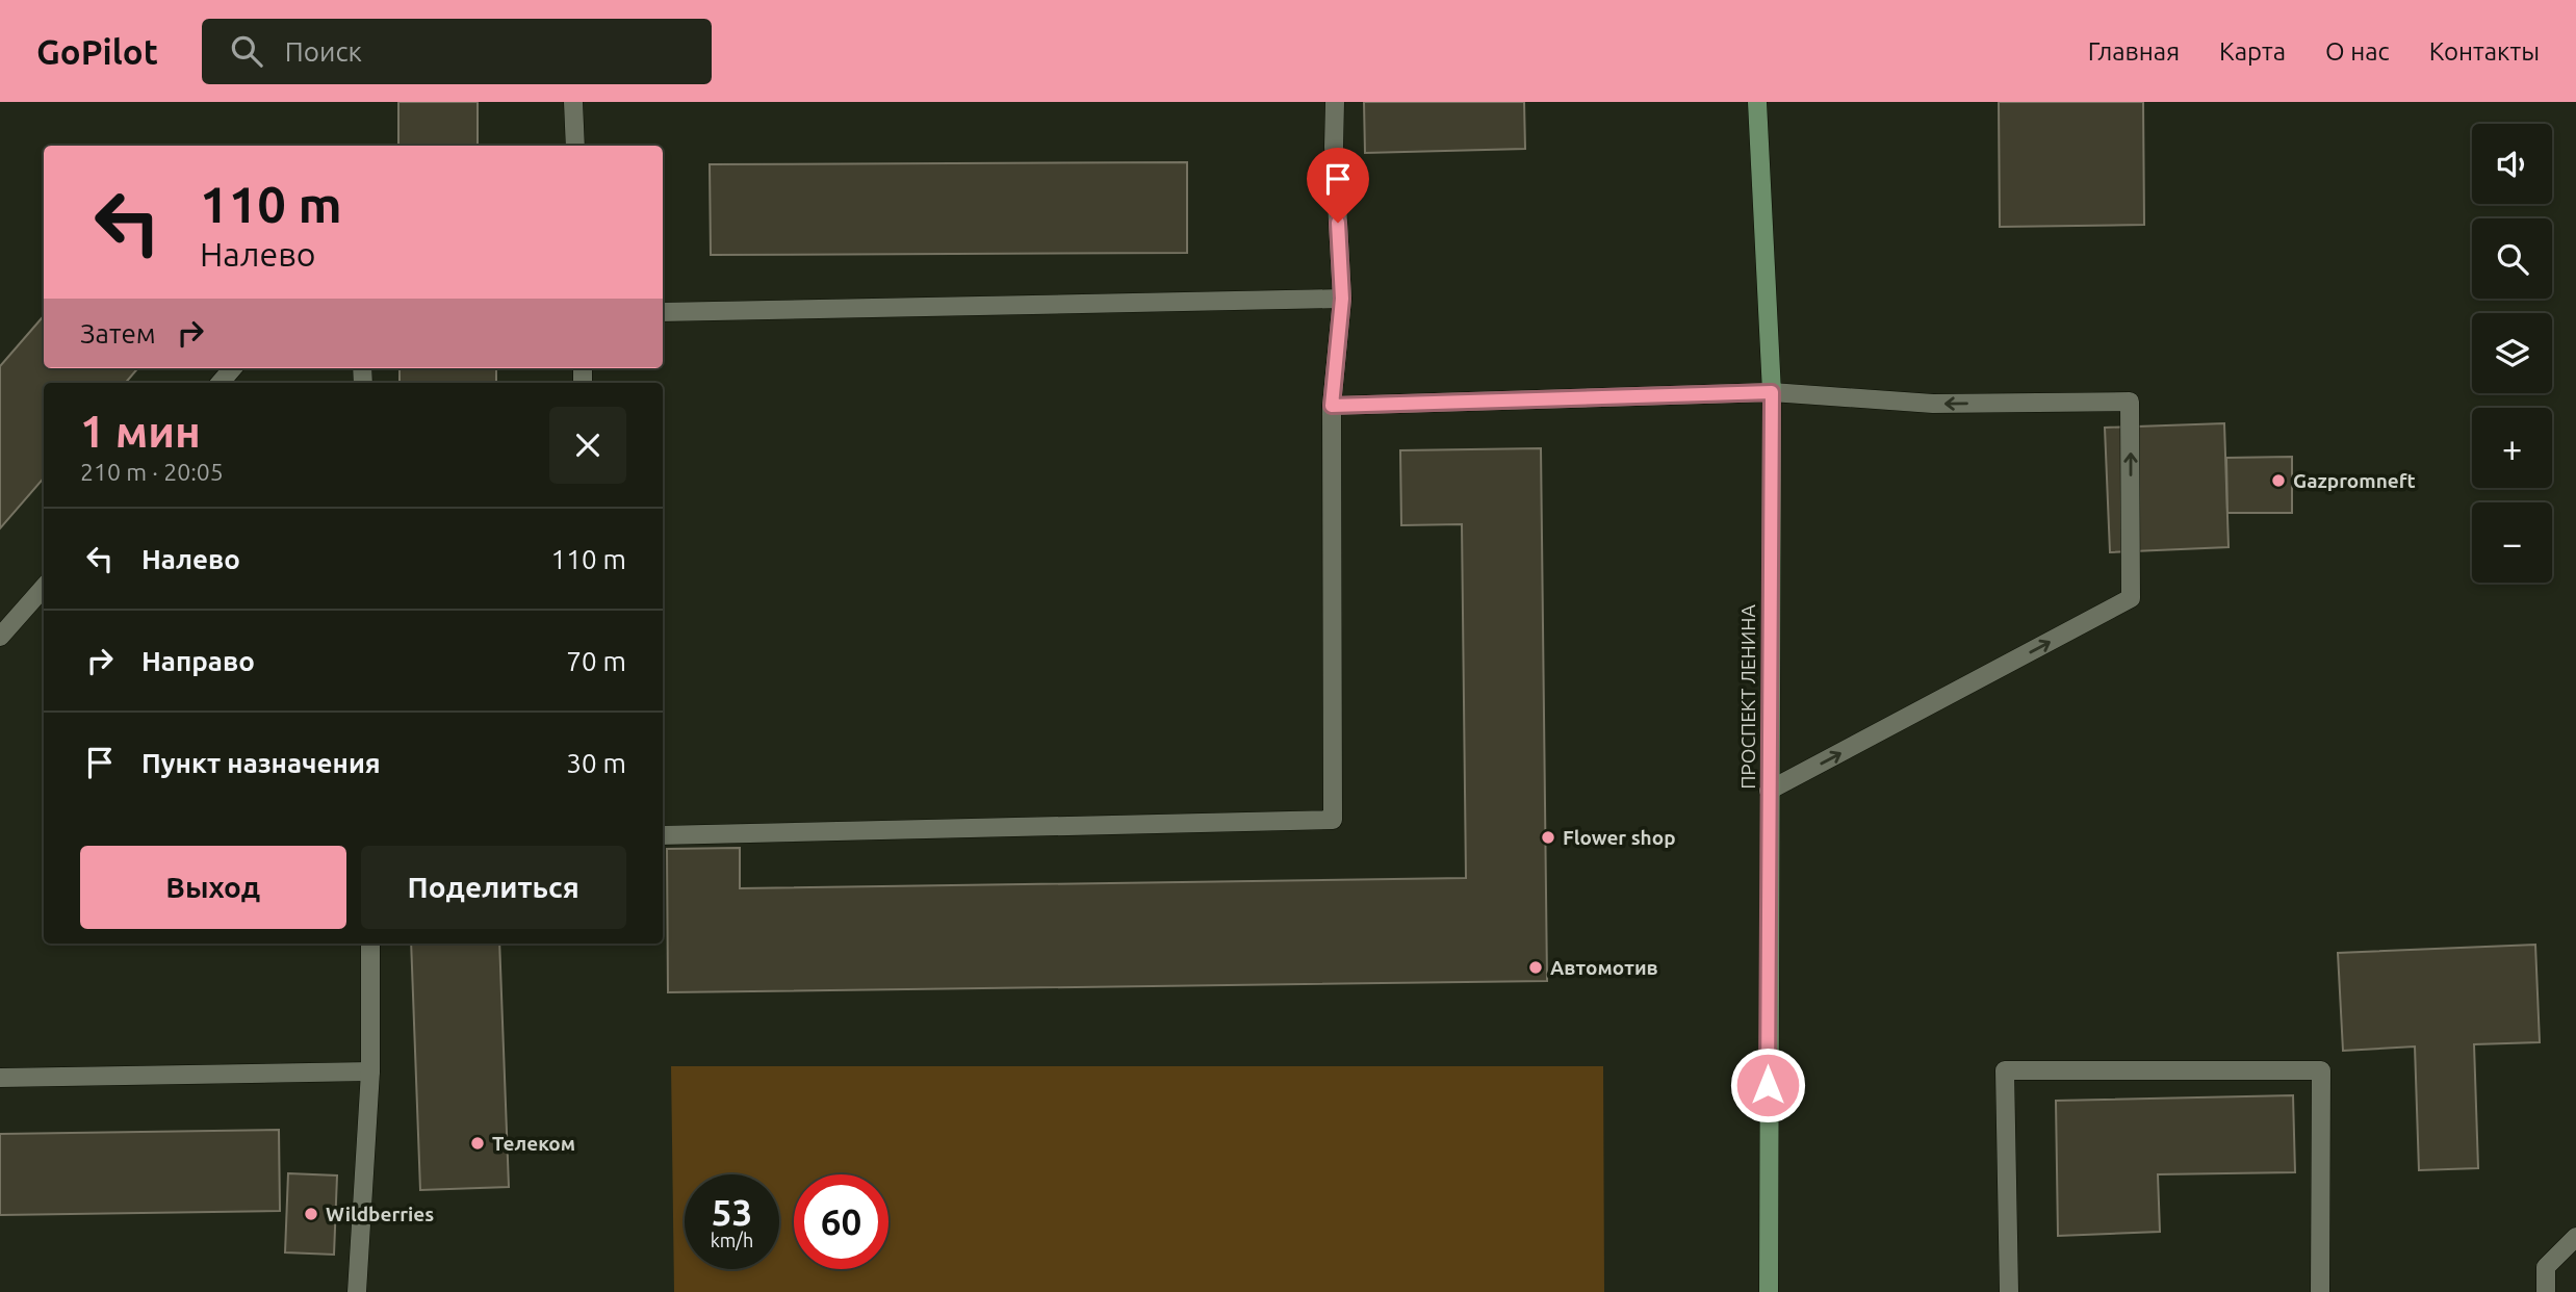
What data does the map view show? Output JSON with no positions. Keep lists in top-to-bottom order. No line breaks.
{"streets":{"main road":["ПРОСПЕКТ ЛЕНИНА"]},"places":["Gazpromneft","Flower shop","Автомотив","Телеком","Wildberries"],"page":{"header":"GoPilot","search":"Поиск","nav":["Главная","Карта","О нас","Контакты"],"map_buttons":["+","−"],"turn":["110 m","Налево"],"then":"Затем","heading":["1 мин","210 m · 20:05"],"list":[{"name":"Налево","value":"110 m"},{"name":"Направо","value":"70 m"},{"name":"Пункт назначения","value":"30 m"}],"buttons":["Выход","Поделиться"],"speed":"53 km/h","limit":"60"}}
